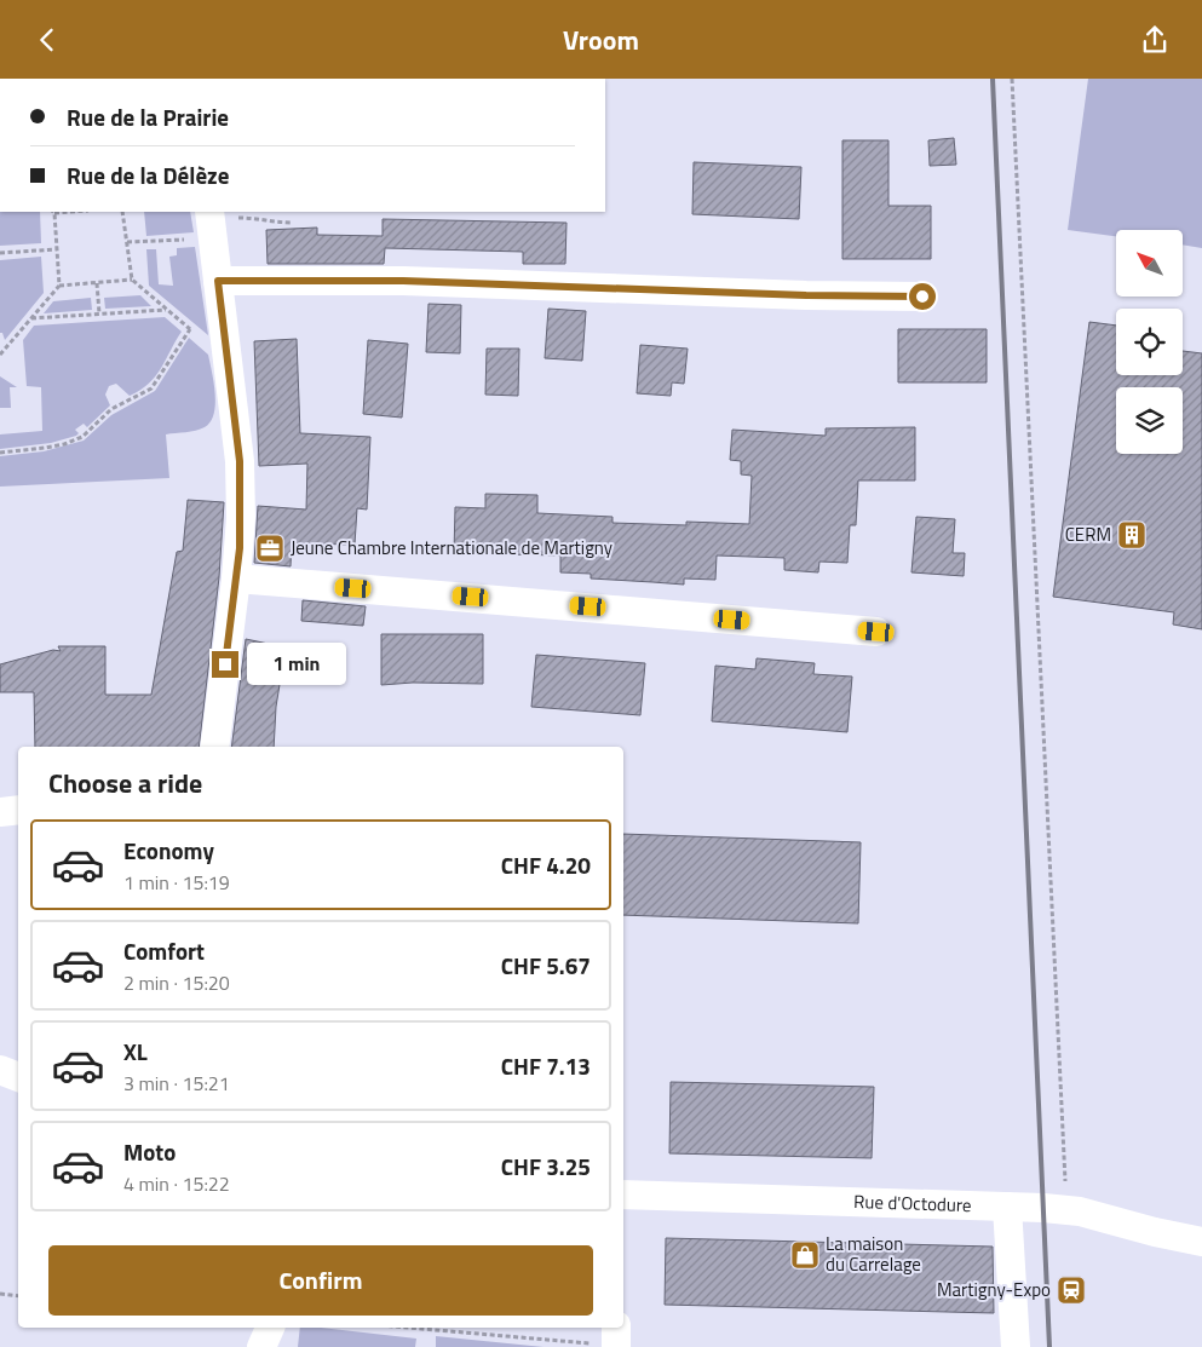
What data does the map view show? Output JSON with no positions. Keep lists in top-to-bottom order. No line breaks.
{"streets":{"street":["Rue d'Octodure"]},"places":{"building":["CERM"],"office":["Jeune Chambre Internationale de Martigny"],"shop":["La maison du Carrelage"],"station":["Martigny-Expo"]},"north":"top left","page":{"header":"Vroom","banner":["Rue de la Prairie","Rue de la Délèze"],"bubble":"1 min","heading":"Choose a ride","list":[{"name":"Economy","note":"1 min · 15:19","value":"CHF 4.20"},{"name":"Comfort","note":"2 min · 15:20","value":"CHF 5.67"},{"name":"XL","note":"3 min · 15:21","value":"CHF 7.13"},{"name":"Moto","note":"4 min · 15:22","value":"CHF 3.25"}],"buttons":"Confirm"}}
